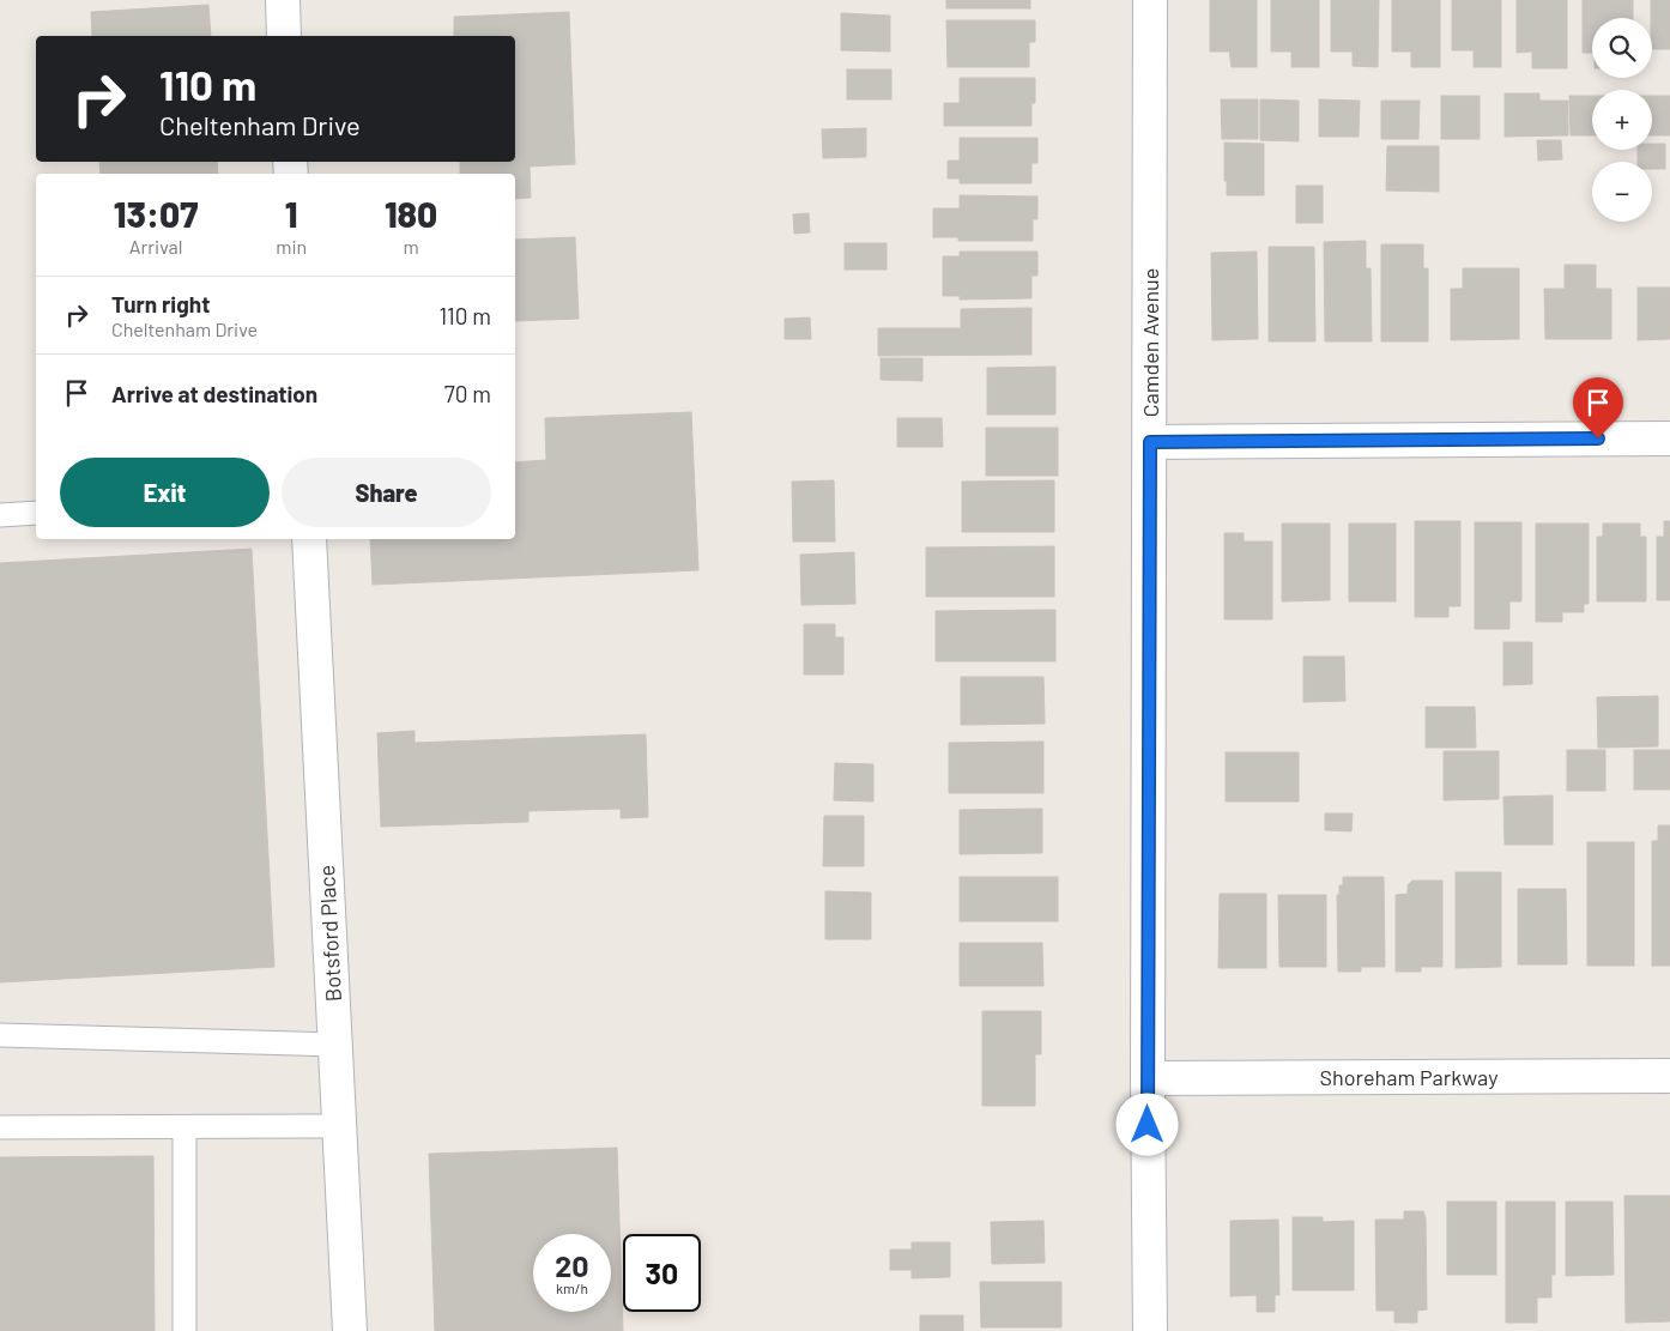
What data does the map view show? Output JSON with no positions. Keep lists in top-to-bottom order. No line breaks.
{"streets":{"street":["Camden Avenue","Botsford Place","Shoreham Parkway"]},"crossings":[["Camden Avenue","Shoreham Parkway"]],"page":{"map_buttons":["+","−"],"turn":["110 m","Cheltenham Drive"],"eta":["13:07","Arrival","1","min","180","m"],"list":[{"name":"Turn right","note":"Cheltenham Drive","value":"110 m"},{"name":"Arrive at destination","value":"70 m"}],"buttons":["Exit","Share"],"speed":"20 km/h","limit":"30"}}
